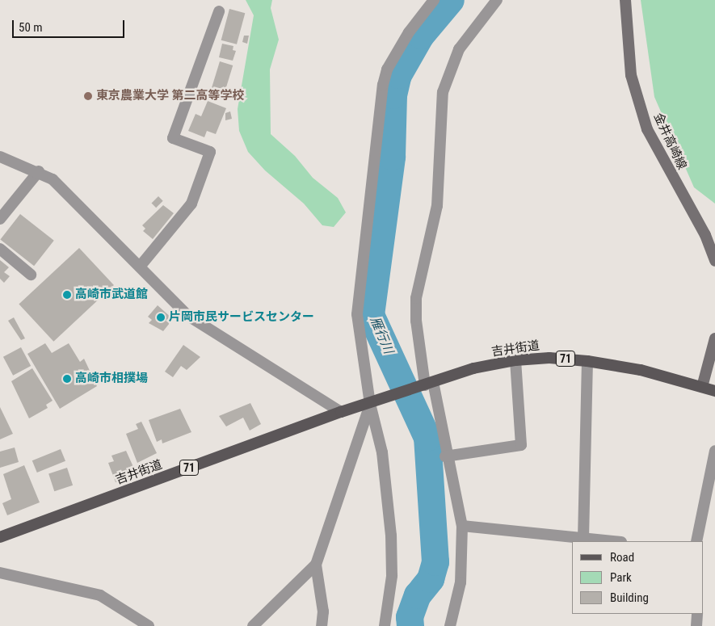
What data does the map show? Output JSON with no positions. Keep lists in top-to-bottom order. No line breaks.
{"streets":{"main road":["金井高崎線","吉井街道","71"]},"crossings":[["吉井街道","71"]],"water":["雁行川"],"places":["東京農業大学 第二高等学校","高崎市武道館","片岡市民サービスセンター","高崎市相撲場"],"legend":["Road","Park","Building"],"scale_bar":"50 m"}
